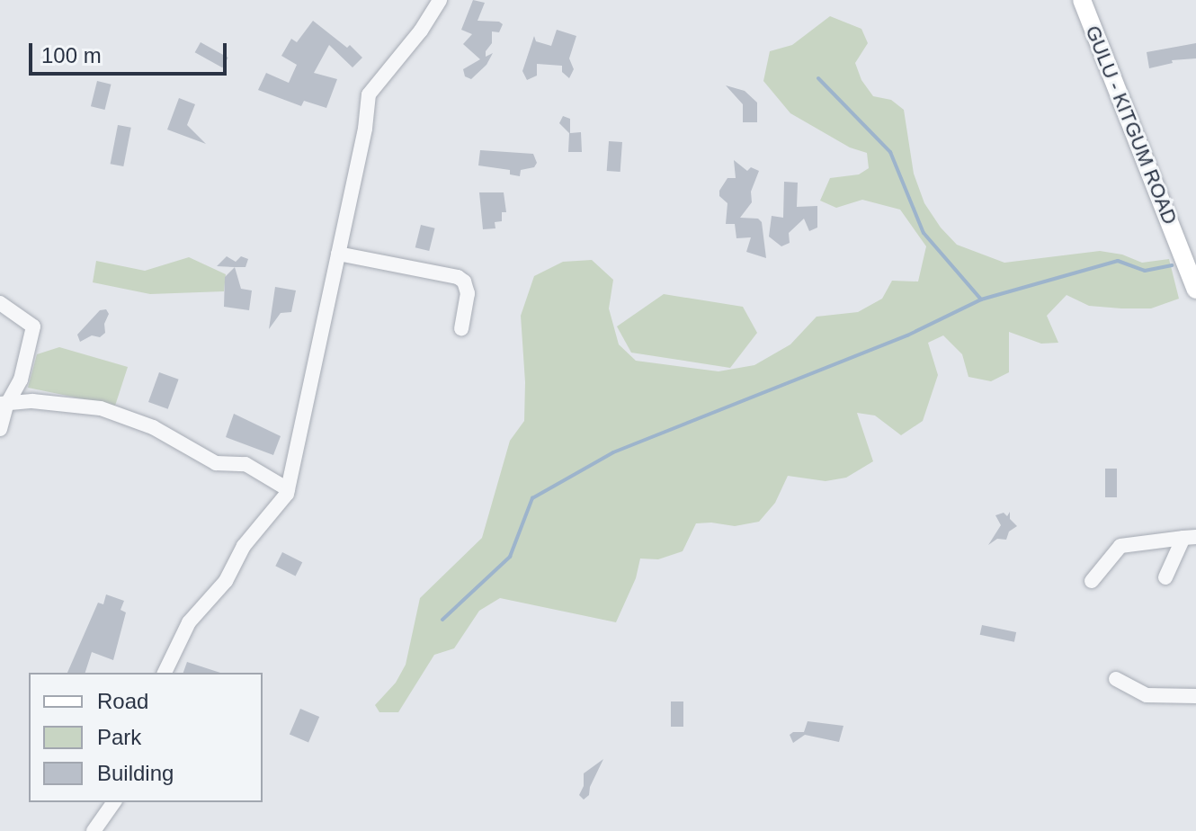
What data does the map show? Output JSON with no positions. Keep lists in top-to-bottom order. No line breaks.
{"streets":{"main road":["GULU - KITGUM ROAD"]},"legend":["Road","Park","Building"],"scale_bar":"100 m"}
